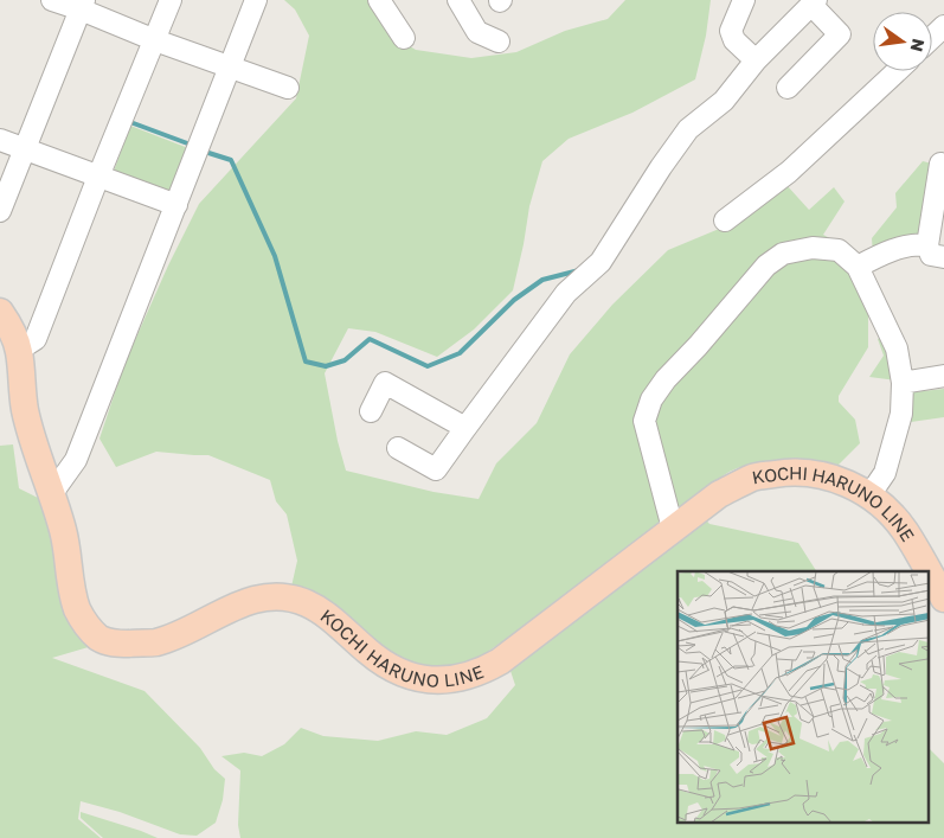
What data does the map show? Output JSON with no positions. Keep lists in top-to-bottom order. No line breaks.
{"streets":{"main road":["KOCHI HARUNO LINE"]},"north":"right"}
